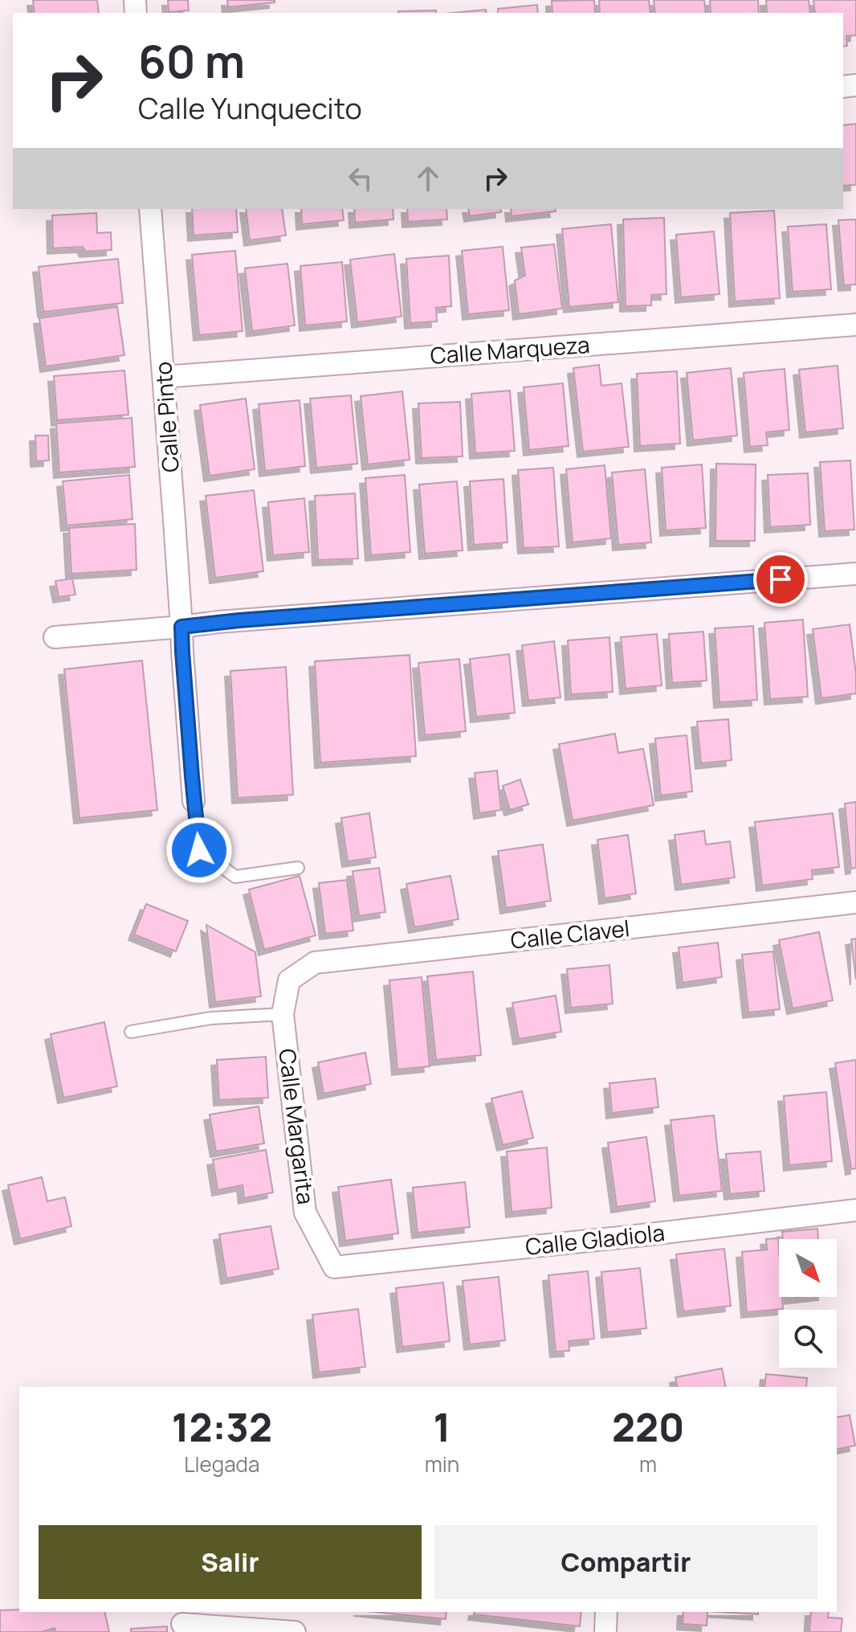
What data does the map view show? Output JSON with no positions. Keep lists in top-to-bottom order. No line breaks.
{"streets":{"street":["Calle Marqueza","Calle Pinto","Calle Clavel","Calle Margarita","Calle Gladiola"]},"crossings":[["Calle Marqueza","Calle Pinto"],["Calle Clavel","Calle Margarita"],["Calle Margarita","Calle Gladiola"]],"north":"bottom right","page":{"turn":["60 m","Calle Yunquecito"],"eta":["12:32","Llegada","1","min","220","m"],"buttons":["Salir","Compartir"]}}
